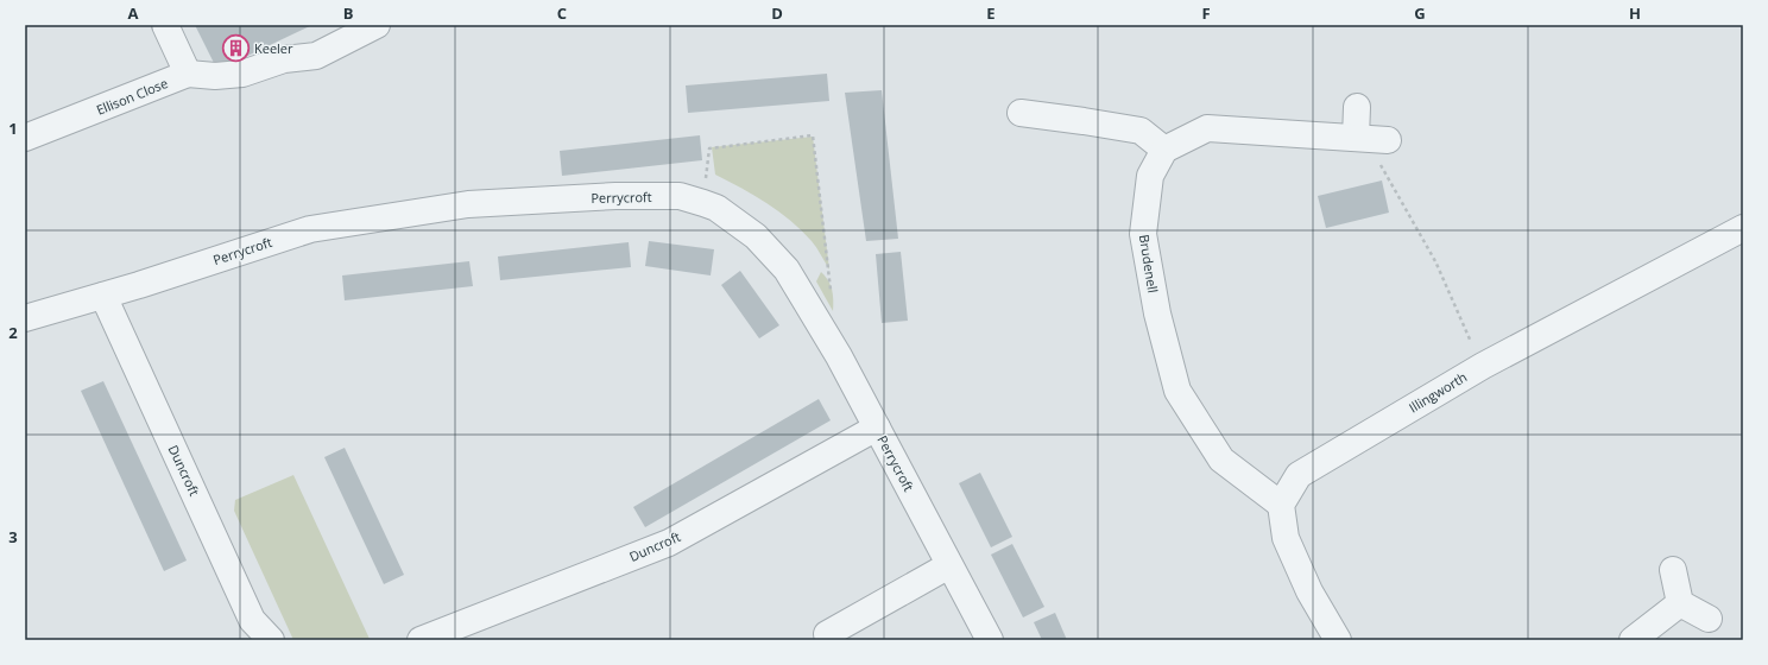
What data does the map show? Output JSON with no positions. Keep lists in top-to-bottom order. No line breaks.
{"streets":{"street":["Ellison Close","Perrycroft","Brudenell","Illingworth","Duncroft"]},"crossings":[["Perrycroft","Duncroft"],["Brudenell","Illingworth"]],"places":{"building":["Keeler"]},"grid":{"columns":["A","B","C","D","E","F","G","H"],"rows":["1","2","3"]}}
